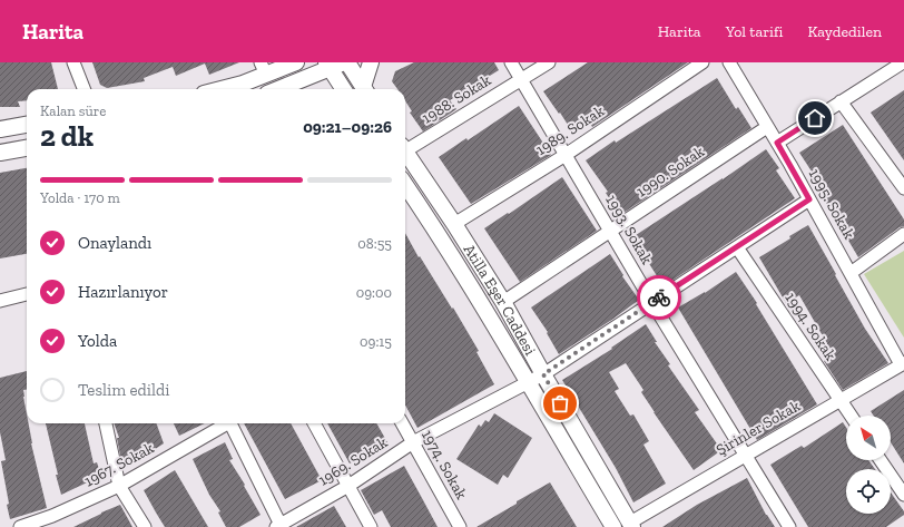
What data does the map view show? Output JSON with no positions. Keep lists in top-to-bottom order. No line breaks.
{"streets":{"main road":["Atilla Eşer Caddesi"],"street":["1988. Sokak","1989. Sokak","1990. Sokak","1995. Sokak","1993. Sokak","1994. Sokak","Şirinler Sokak","1969. Sokak","1967. Sokak","1974. Sokak"]},"crossings":[["1988. Sokak","1993. Sokak"],["1989. Sokak","1993. Sokak"],["1989. Sokak","Atilla Eşer Caddesi"],["1990. Sokak","1995. Sokak"],["1990. Sokak","1993. Sokak"],["1990. Sokak","Atilla Eşer Caddesi"],["1995. Sokak","Şirinler Sokak"],["1995. Sokak","1969. Sokak"],["1993. Sokak","Şirinler Sokak"],["1993. Sokak","1969. Sokak"],["Atilla Eşer Caddesi","Şirinler Sokak"],["Atilla Eşer Caddesi","1969. Sokak"],["1994. Sokak","Şirinler Sokak"],["1994. Sokak","1969. Sokak"],["1969. Sokak","1974. Sokak"]],"north":"top left","page":{"header":"Harita","nav":["Harita","Yol tarifi","Kaydedilen"],"heading":["2 dk","Kalan süre","09:21–09:26"],"bar":"Yolda · 170 m","list":[["Onaylandı","08:55"],["Hazırlanıyor","09:00"],["Yolda","09:15"],"Teslim edildi"]}}
